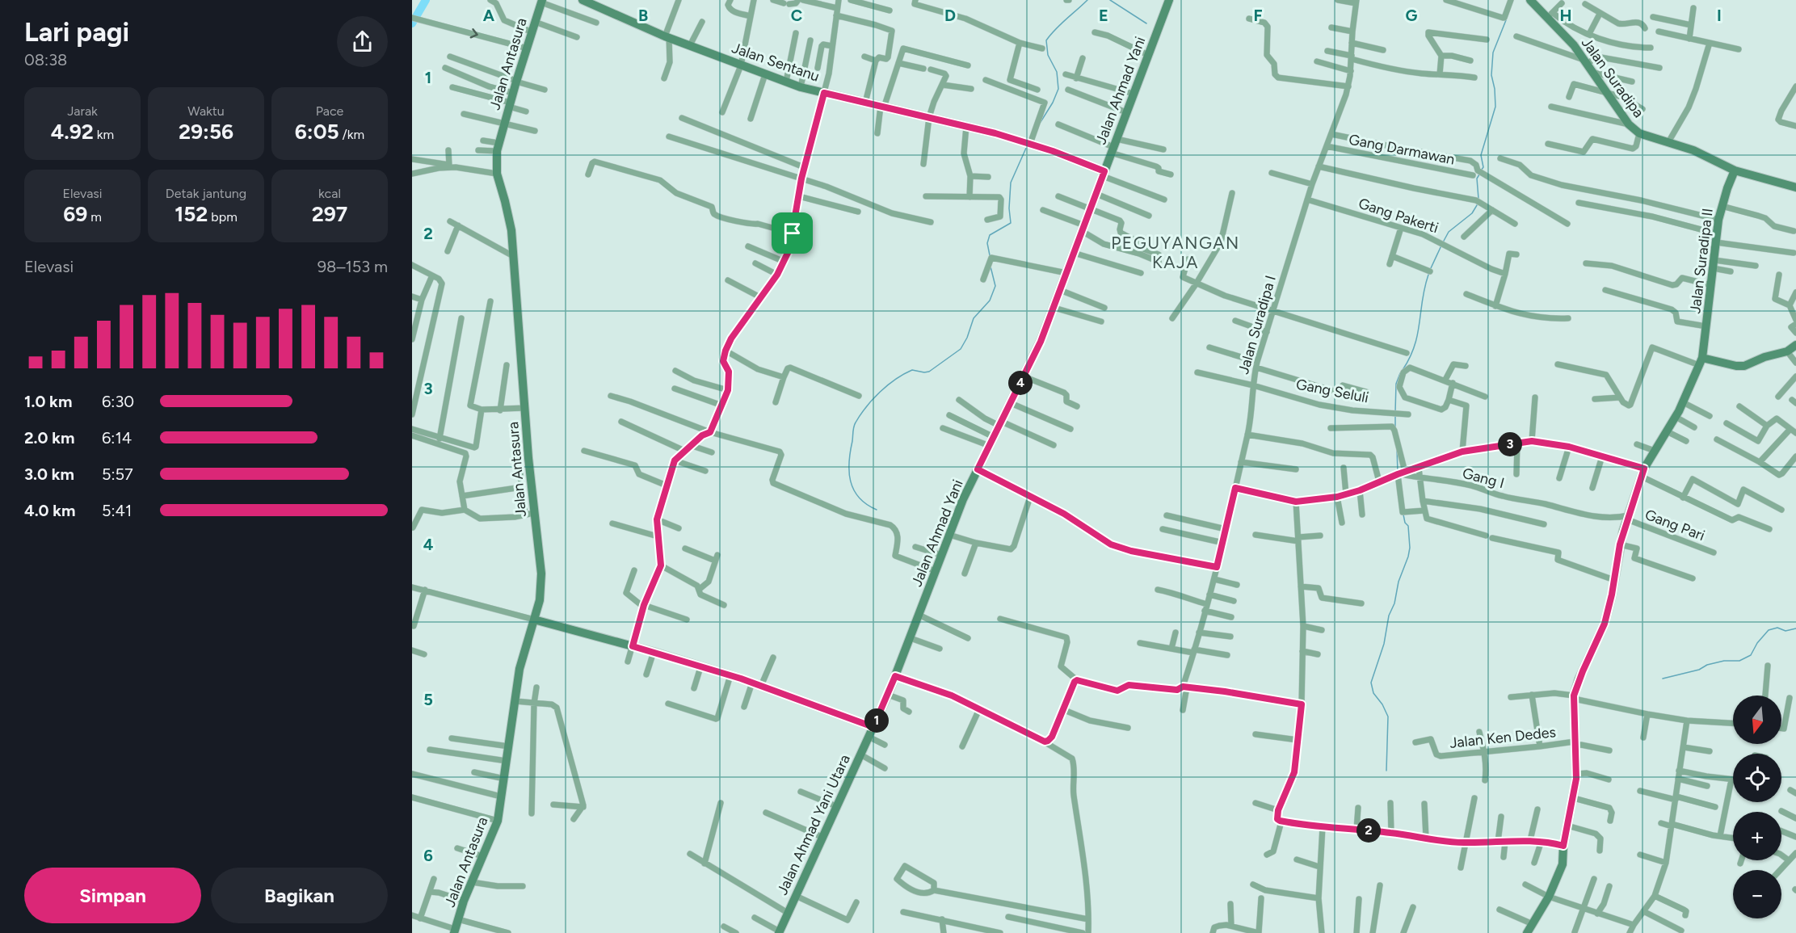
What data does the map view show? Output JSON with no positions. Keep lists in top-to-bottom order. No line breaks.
{"streets":{"street":["Jalan Sentanu","Jalan Antasura","Jalan Suradipa","Jalan Ahmad Yani","Gang Darmawan","Gang Pakerti","Jalan Suradipa II","Jalan Suradipa I","Gang Seluli","Gang I","Gang Pari","Jalan Ken Dedes","Jalan Ahmad Yani Utara"]},"crossings":[["Jalan Sentanu","Jalan Ahmad Yani"],["Jalan Suradipa","Jalan Suradipa II"],["Jalan Ahmad Yani","Jalan Ahmad Yani Utara"],["Gang Darmawan","Jalan Suradipa I"],["Gang Pakerti","Jalan Suradipa I"],["Jalan Suradipa II","Gang I"],["Jalan Suradipa II","Gang Pari"],["Jalan Suradipa I","Gang Seluli"],["Gang I","Gang Pari"]],"districts":["PEGUYANGAN KAJA"],"north":"bottom","page":{"heading":["Lari pagi","08:38"],"stats":[["Jarak","4.92 km"],["Waktu","29:56"],["Pace","6:05 /km"],["Elevasi","69 m"],["Detak jantung","152 bpm"],["kcal","297"]],"chart":["Elevasi","98–153 m"],"pins":["4","3","1","2"],"list":[{"name":"1.0 km","note":"6:30"},{"name":"2.0 km","note":"6:14"},{"name":"3.0 km","note":"5:57"},{"name":"4.0 km","note":"5:41"}],"map_buttons":["+","−"],"buttons":["Simpan","Bagikan"]},"grid":{"columns":["A","B","C","D","E","F","G","H","I"],"rows":["1","2","3","4","5","6"]}}
